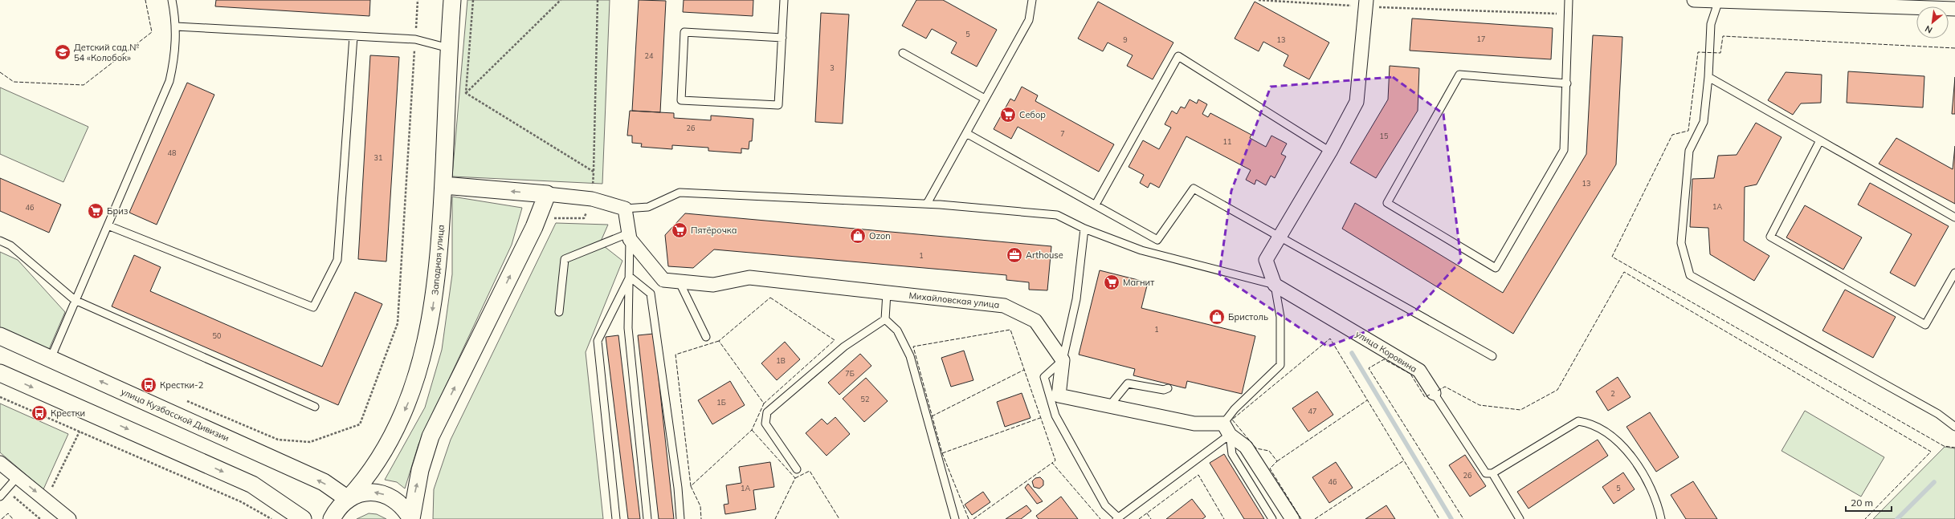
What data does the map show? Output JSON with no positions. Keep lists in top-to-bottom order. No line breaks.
{"streets":{"street":["Западная улица","Михайловская улица","улица Коровина","улица Кузбасской Дивизии"]},"crossings":[["Западная улица","улица Кузбасской Дивизии"]],"places":{"school or university":["Детский сад № 54 «Колобок»"],"supermarket":["Себор","Бриз","Пятёрочка","Магнит"],"shop":["Ozon","Бристоль"],"office":["Arthouse"],"bus stop":["Крестки-2","Крестки"]},"house_numbers":["5","17","9","13","24","3","26","7","15","11","48","31","13","1А","46","1","1","50","1В","7Б","2","52","1Б","47","26","46","1А","5"],"scale_bar":"20 m","north":"bottom left"}
